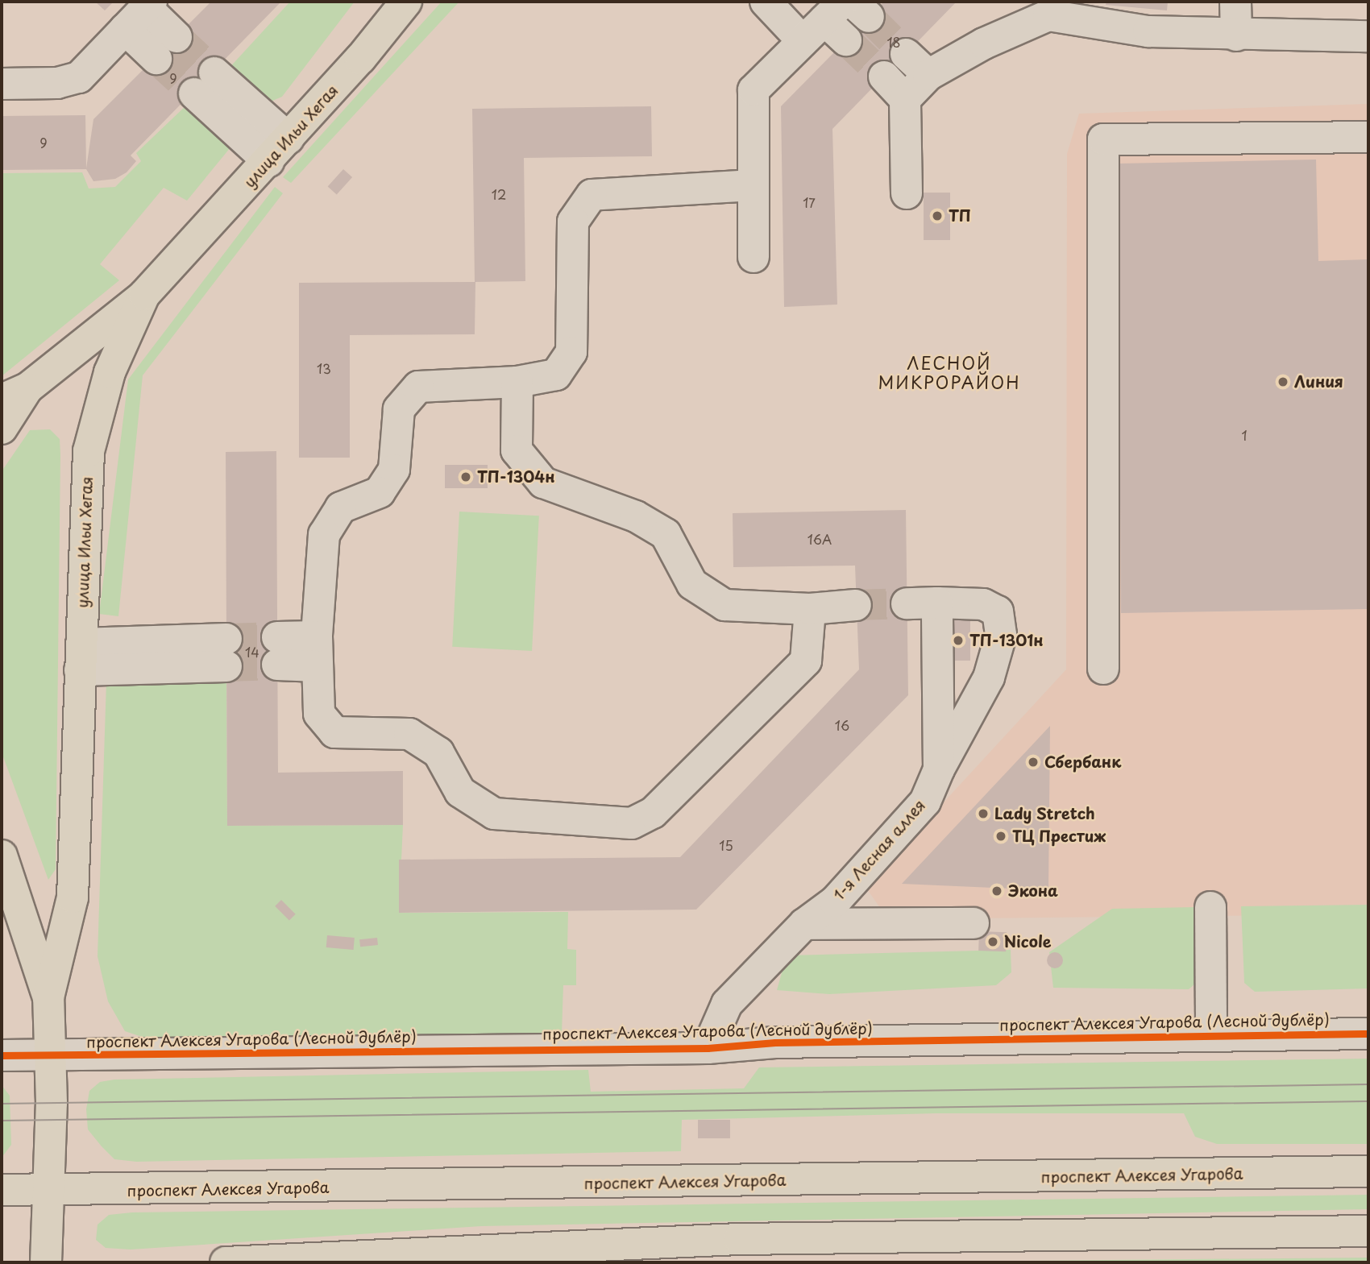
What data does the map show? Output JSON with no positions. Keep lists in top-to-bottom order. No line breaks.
{"streets":{"main road":["улица Ильи Хегая","проспект Алексея Угарова"],"street":["1-я Лесная аллея","проспект Алексея Угарова (Лесной дублёр)"]},"crossings":[["улица Ильи Хегая","проспект Алексея Угарова (Лесной дублёр)"],["улица Ильи Хегая","проспект Алексея Угарова"],["1-я Лесная аллея","проспект Алексея Угарова (Лесной дублёр)"]],"districts":["ЛЕСНОЙ МИКРОРАЙОН"],"places":["ТП","Линия","ТП-1304н","ТП-1301н","Сбербанк","Lady Stretch","ТЦ Престиж","Экона","Nicole"],"house_numbers":["18","9","9","12","17","13","1","16А","14","16","15"]}
